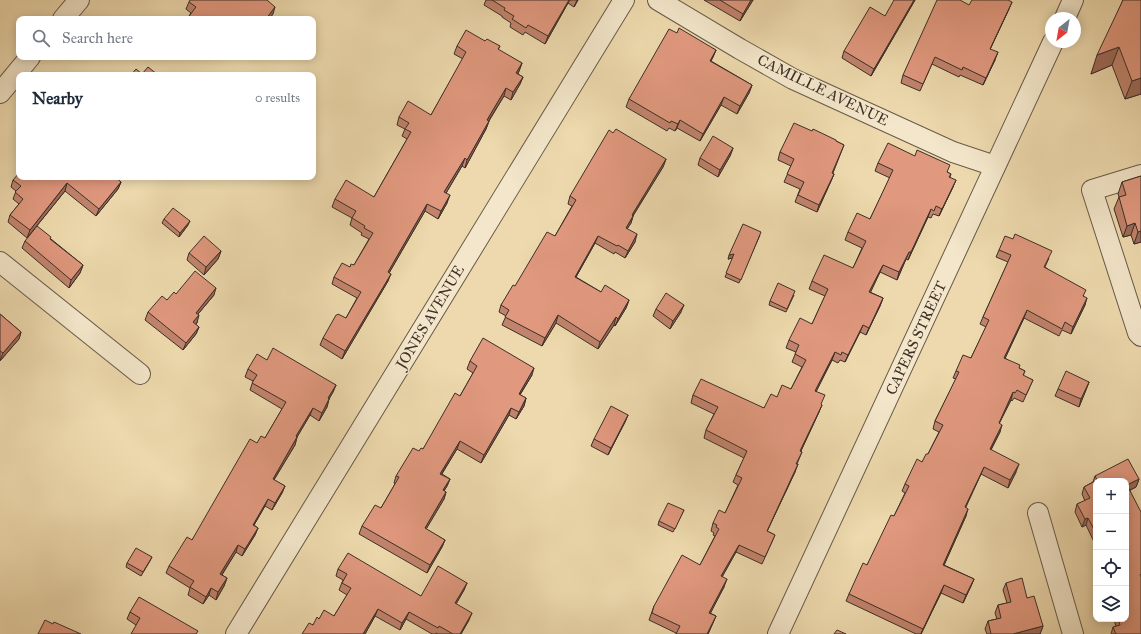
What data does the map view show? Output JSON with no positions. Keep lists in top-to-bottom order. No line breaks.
{"streets":{"street":["CAMILLE AVENUE","JONES AVENUE","CAPERS STREET"]},"crossings":[["CAMILLE AVENUE","CAPERS STREET"]],"north":"bottom left","page":{"search":"Search here","heading":["Nearby","0 results"],"map_buttons":["+","−"]}}
